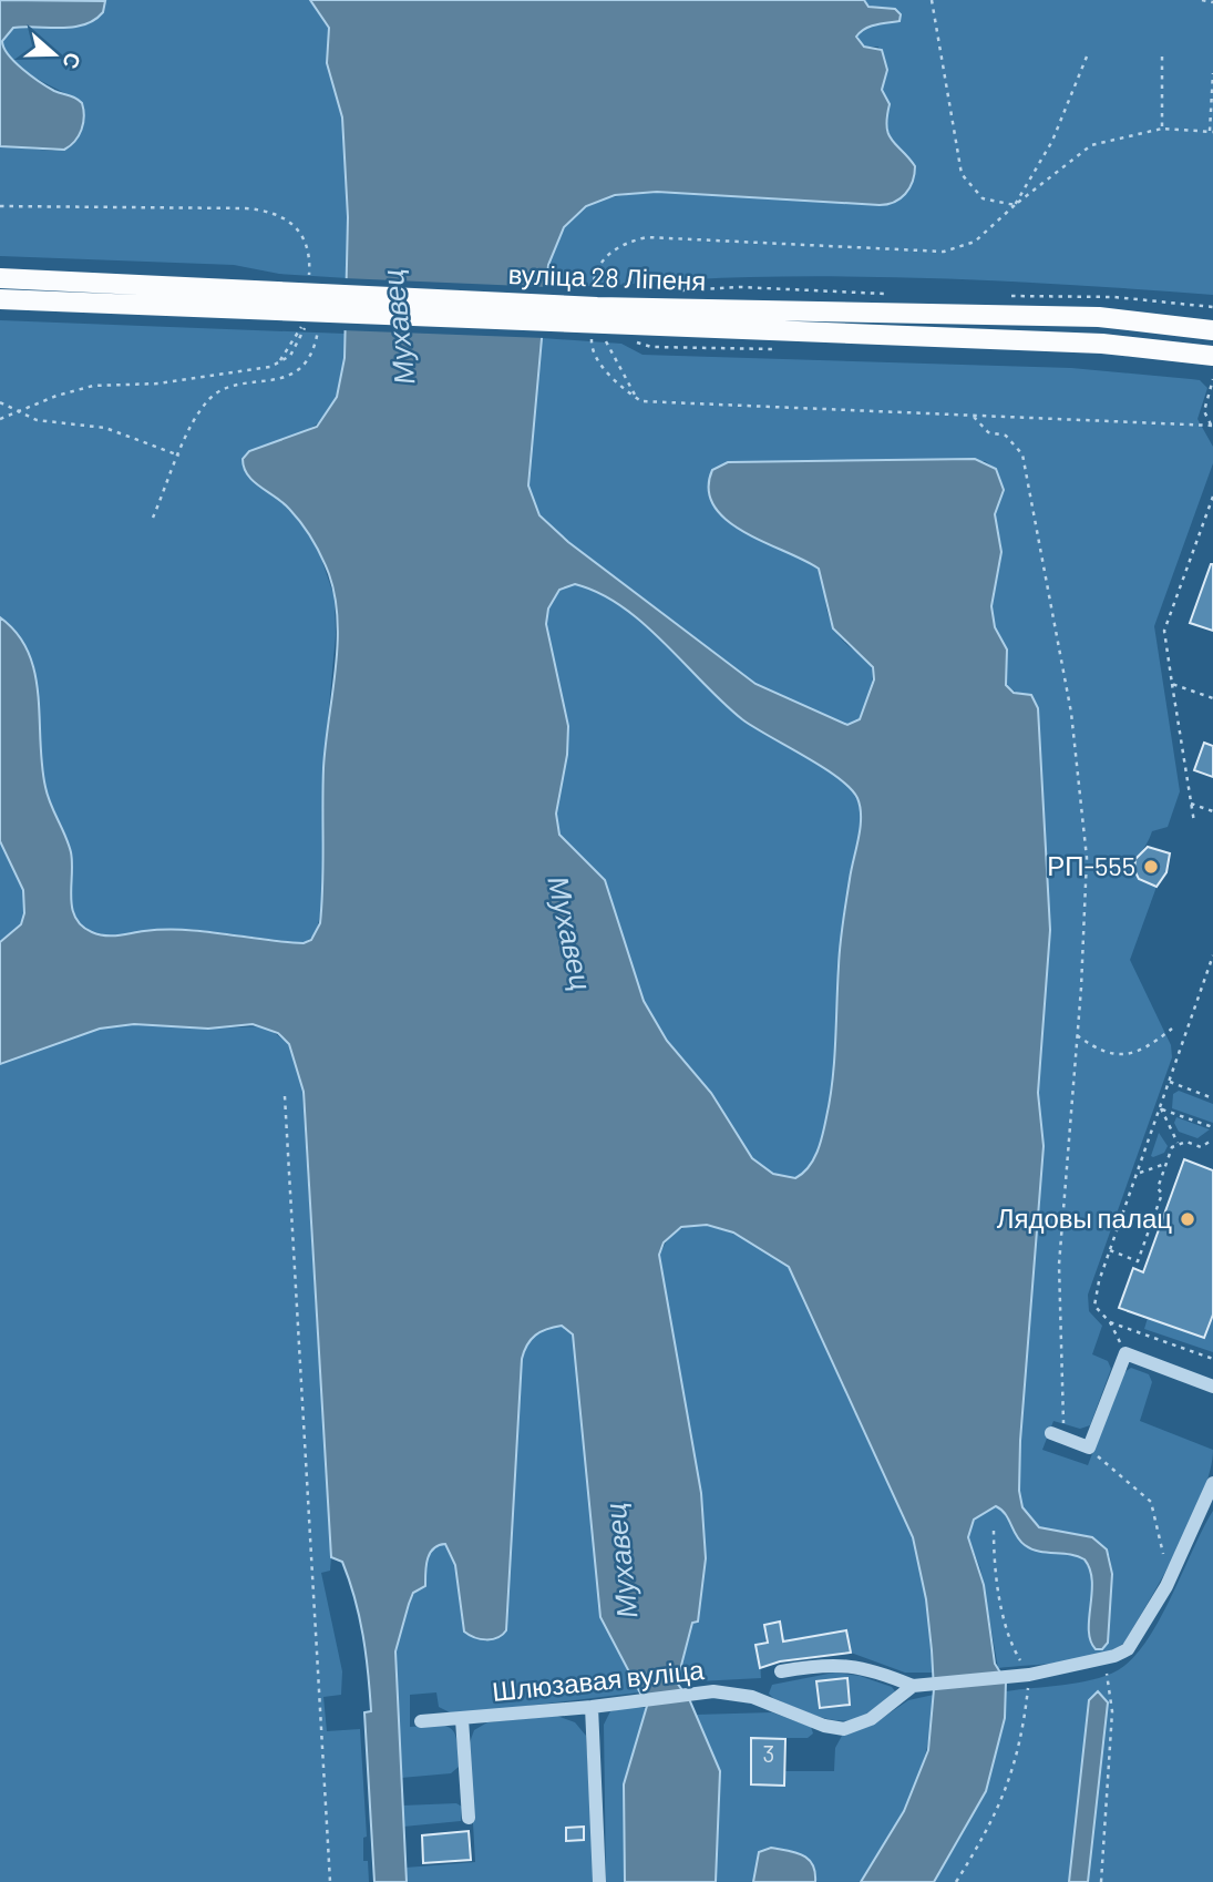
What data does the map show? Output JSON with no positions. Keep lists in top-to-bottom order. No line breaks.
{"streets":{"main road":["вуліца 28 Ліпеня"],"street":["Шлюзавая вуліца"]},"water":["Мухавец"],"places":["РП-555","Лядовы палац"],"house_numbers":["3"],"north":"right"}
